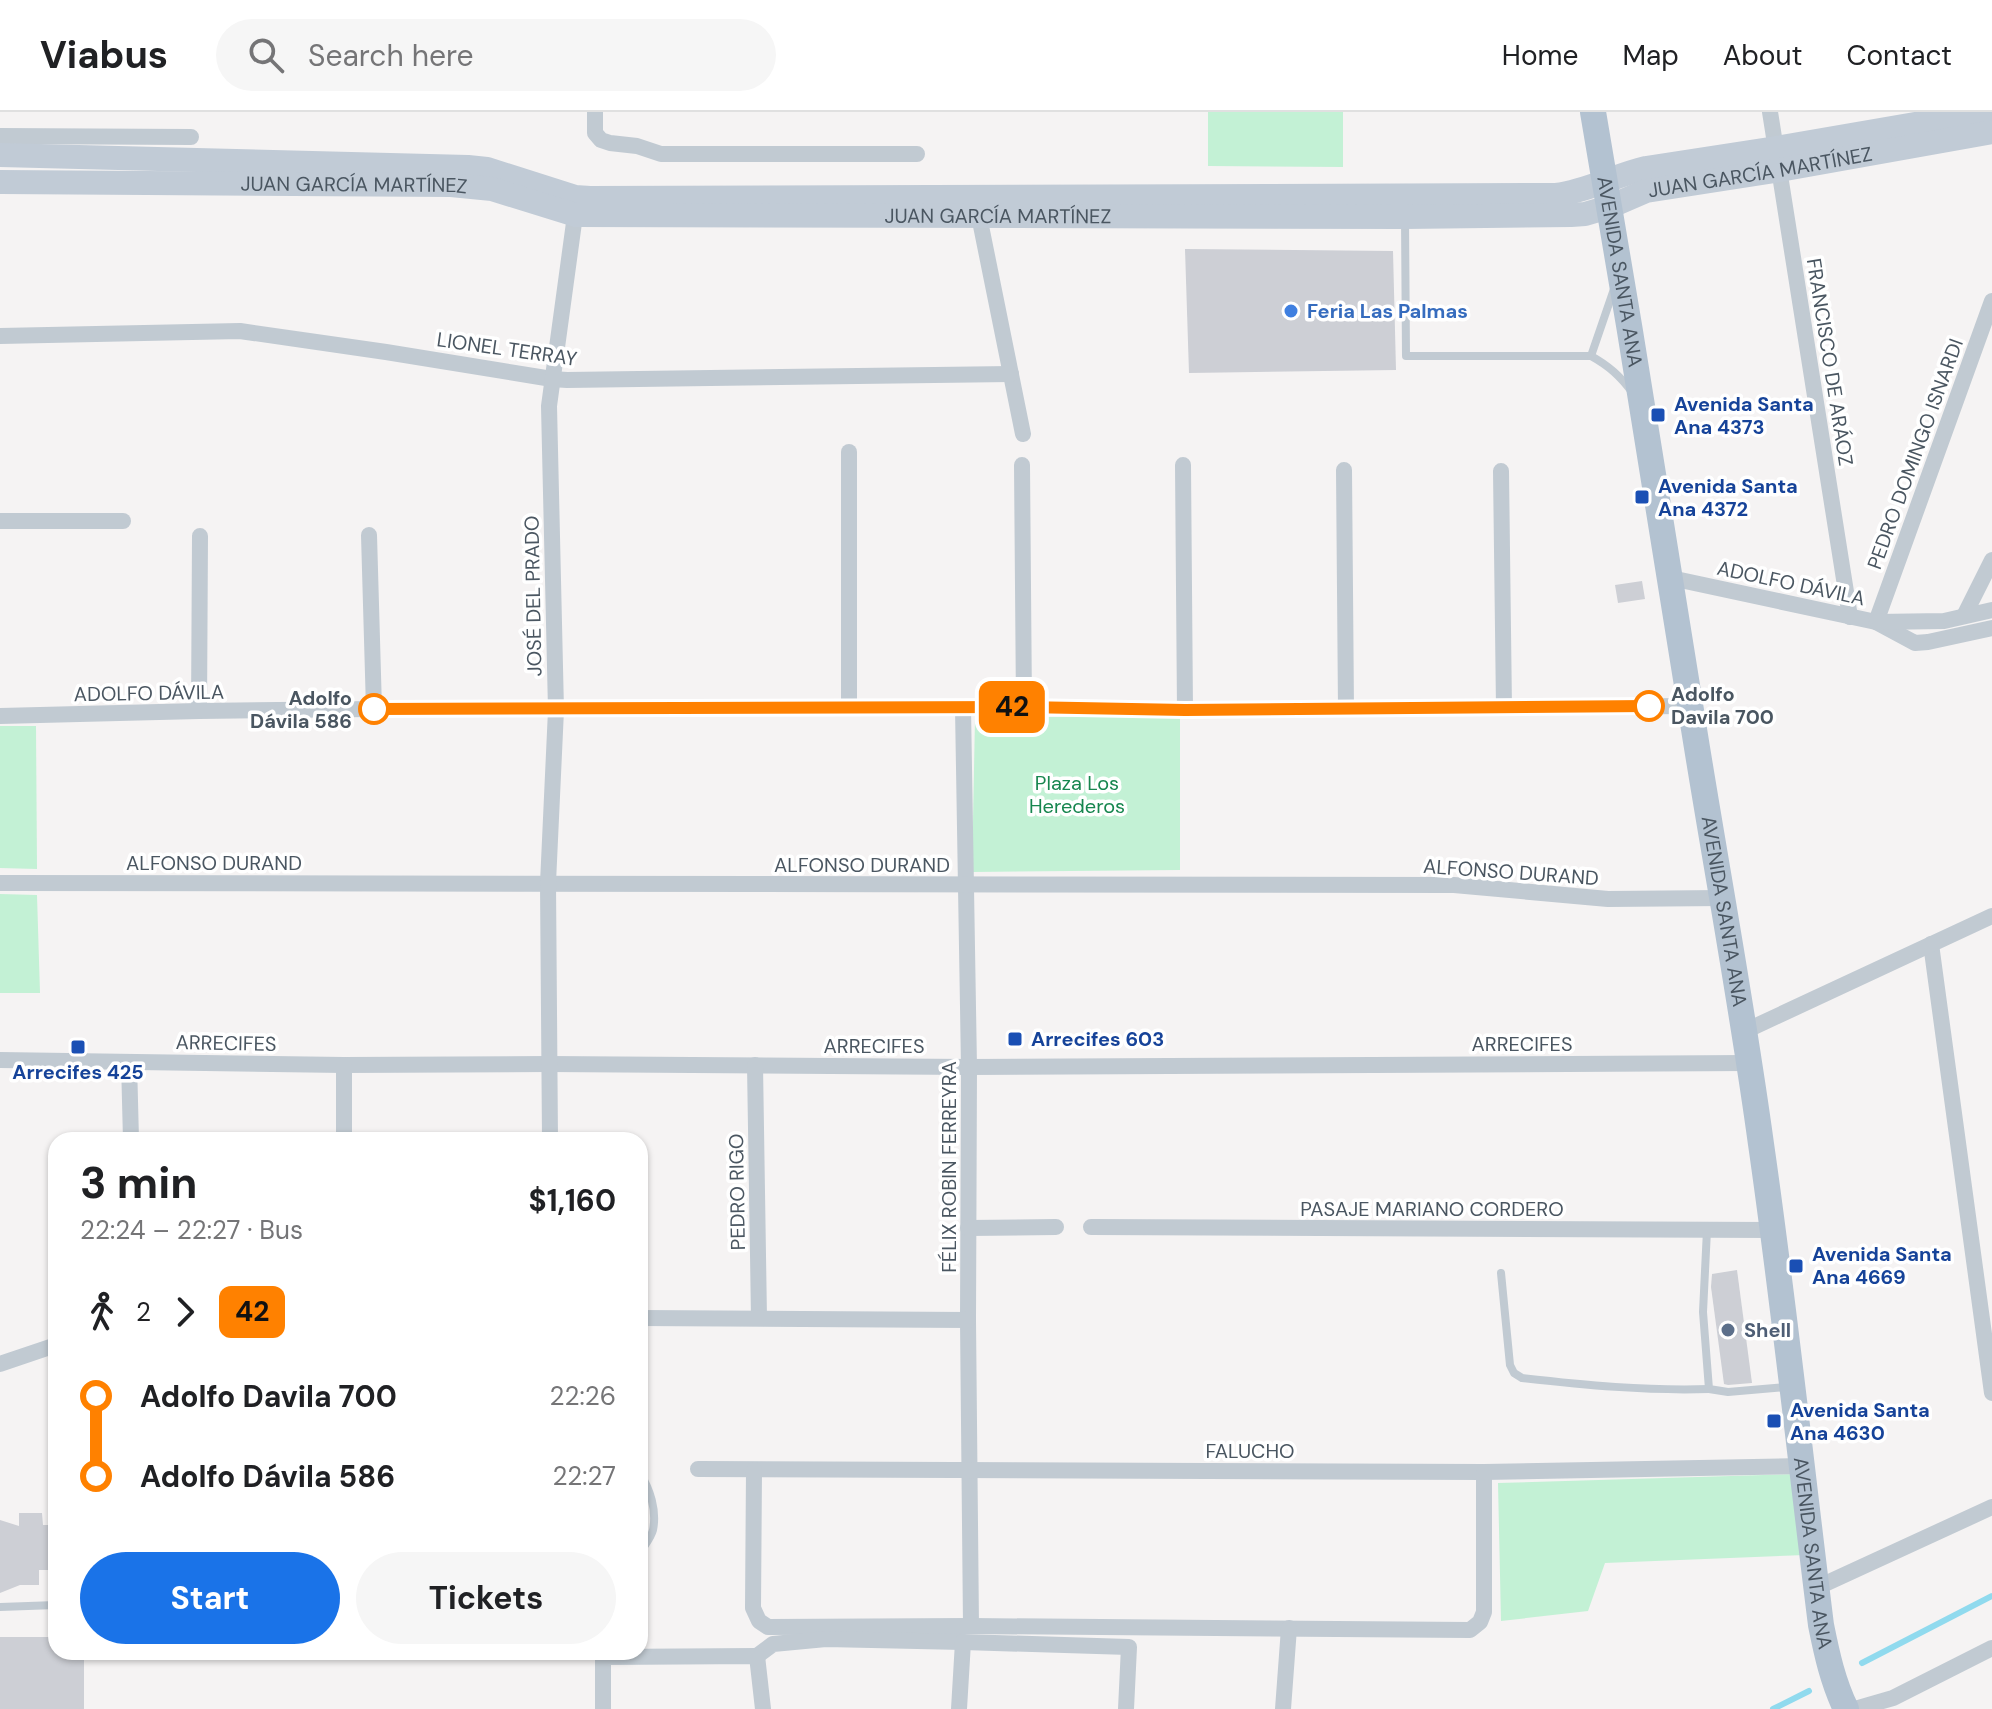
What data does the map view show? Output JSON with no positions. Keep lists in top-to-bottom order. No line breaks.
{"streets":{"main road":["JUAN GARCÍA MARTÍNEZ","AVENIDA SANTA ANA"],"street":["LIONEL TERRAY","FRANCISCO DE ARÁOZ","PEDRO DOMINGO ISNARDI","ADOLFO DÁVILA","JOSÉ DEL PRADO","ALFONSO DURAND","ARRECIFES","FÉLIX ROBIN FERREYRA","PEDRO RIGO","PASAJE MARIANO CORDERO","FALUCHO"]},"crossings":[["JUAN GARCÍA MARTÍNEZ","AVENIDA SANTA ANA"],["JUAN GARCÍA MARTÍNEZ","FRANCISCO DE ARÁOZ"],["JUAN GARCÍA MARTÍNEZ","JOSÉ DEL PRADO"],["AVENIDA SANTA ANA","ADOLFO DÁVILA"],["AVENIDA SANTA ANA","ALFONSO DURAND"],["AVENIDA SANTA ANA","ARRECIFES"],["AVENIDA SANTA ANA","PASAJE MARIANO CORDERO"],["AVENIDA SANTA ANA","FALUCHO"],["LIONEL TERRAY","JOSÉ DEL PRADO"],["FRANCISCO DE ARÁOZ","ADOLFO DÁVILA"],["PEDRO DOMINGO ISNARDI","ADOLFO DÁVILA"],["ADOLFO DÁVILA","JOSÉ DEL PRADO"],["ADOLFO DÁVILA","FÉLIX ROBIN FERREYRA"],["JOSÉ DEL PRADO","ALFONSO DURAND"],["JOSÉ DEL PRADO","ARRECIFES"],["ALFONSO DURAND","FÉLIX ROBIN FERREYRA"],["ARRECIFES","FÉLIX ROBIN FERREYRA"],["ARRECIFES","PEDRO RIGO"],["FÉLIX ROBIN FERREYRA","FALUCHO"]],"parks":["Plaza Los Herederos"],"places":{"other":["Feria Las Palmas","Adolfo Davila 700","Adolfo Dávila 586","Shell"],"transit":["Avenida Santa Ana 4373","Avenida Santa Ana 4372","Arrecifes 603","Arrecifes 425","Avenida Santa Ana 4669","Avenida Santa Ana 4630"]},"lines":["bus line 42"],"page":{"header":"Viabus","search":"Search here","nav":["Home","Map","About","Contact"],"on_map":"42","heading":["3 min","22:24 – 22:27 · Bus","$1,160"],"legs":["2","42"],"list":[{"name":"Adolfo Davila 700","value":"22:26"},{"name":"Adolfo Dávila 586","value":"22:27"}],"buttons":["Start","Tickets"]}}
